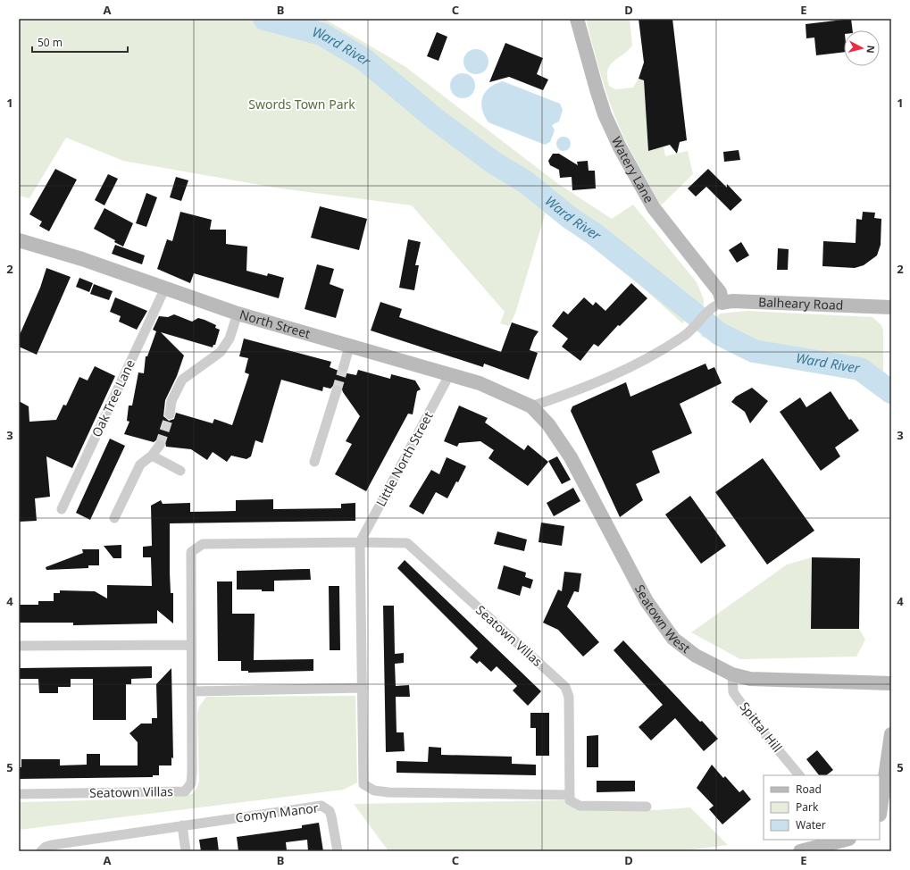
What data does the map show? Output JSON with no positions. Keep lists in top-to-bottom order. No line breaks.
{"streets":{"main road":["Watery Lane","Balheary Road","North Street","Seatown West"],"street":["Oak Tree Lane","Little North Street","Seatown Villas","Spittal Hill","Comyn Manor"]},"crossings":[["Watery Lane","Balheary Road"],["North Street","Oak Tree Lane"],["North Street","Little North Street"],["North Street","Seatown West"],["Little North Street","Seatown Villas"],["Seatown West","Spittal Hill"]],"water":["Ward River"],"parks":["Swords Town Park"],"legend":["Road","Park","Water"],"scale_bar":"50 m","north":"right","grid":{"columns":["A","B","C","D","E"],"rows":["1","2","3","4","5"]}}
